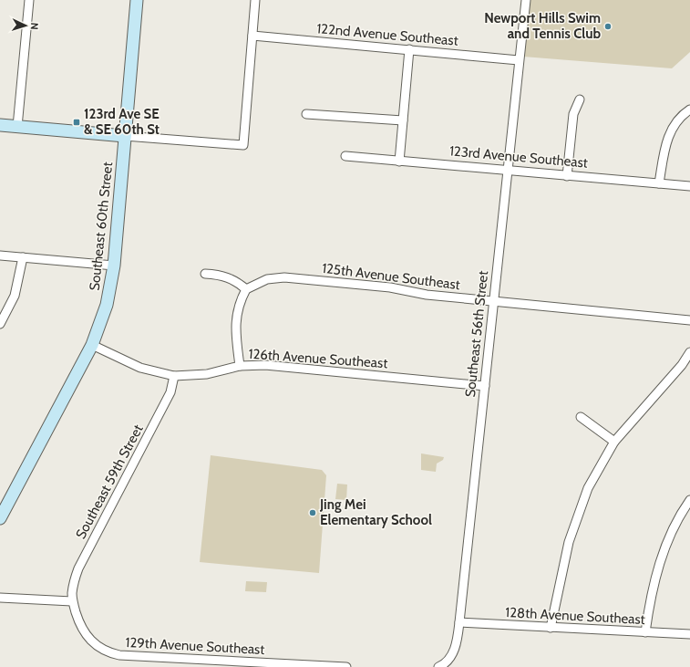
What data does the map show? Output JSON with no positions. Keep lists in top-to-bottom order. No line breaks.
{"streets":{"street":["122nd Avenue Southeast","123rd Avenue Southeast","Southeast 60th Street","125th Avenue Southeast","Southeast 56th Street","126th Avenue Southeast","Southeast 59th Street","128th Avenue Southeast","129th Avenue Southeast"]},"crossings":[["122nd Avenue Southeast","Southeast 56th Street"],["123rd Avenue Southeast","Southeast 56th Street"],["Southeast 60th Street","126th Avenue Southeast"],["125th Avenue Southeast","Southeast 56th Street"],["Southeast 56th Street","126th Avenue Southeast"],["Southeast 56th Street","128th Avenue Southeast"],["126th Avenue Southeast","Southeast 59th Street"],["Southeast 59th Street","129th Avenue Southeast"]],"places":{"other":["Newport Hills Swim and Tennis Club","Jing Mei Elementary School"],"transit":["123rd Ave SE & SE 60th St"]},"north":"right"}
